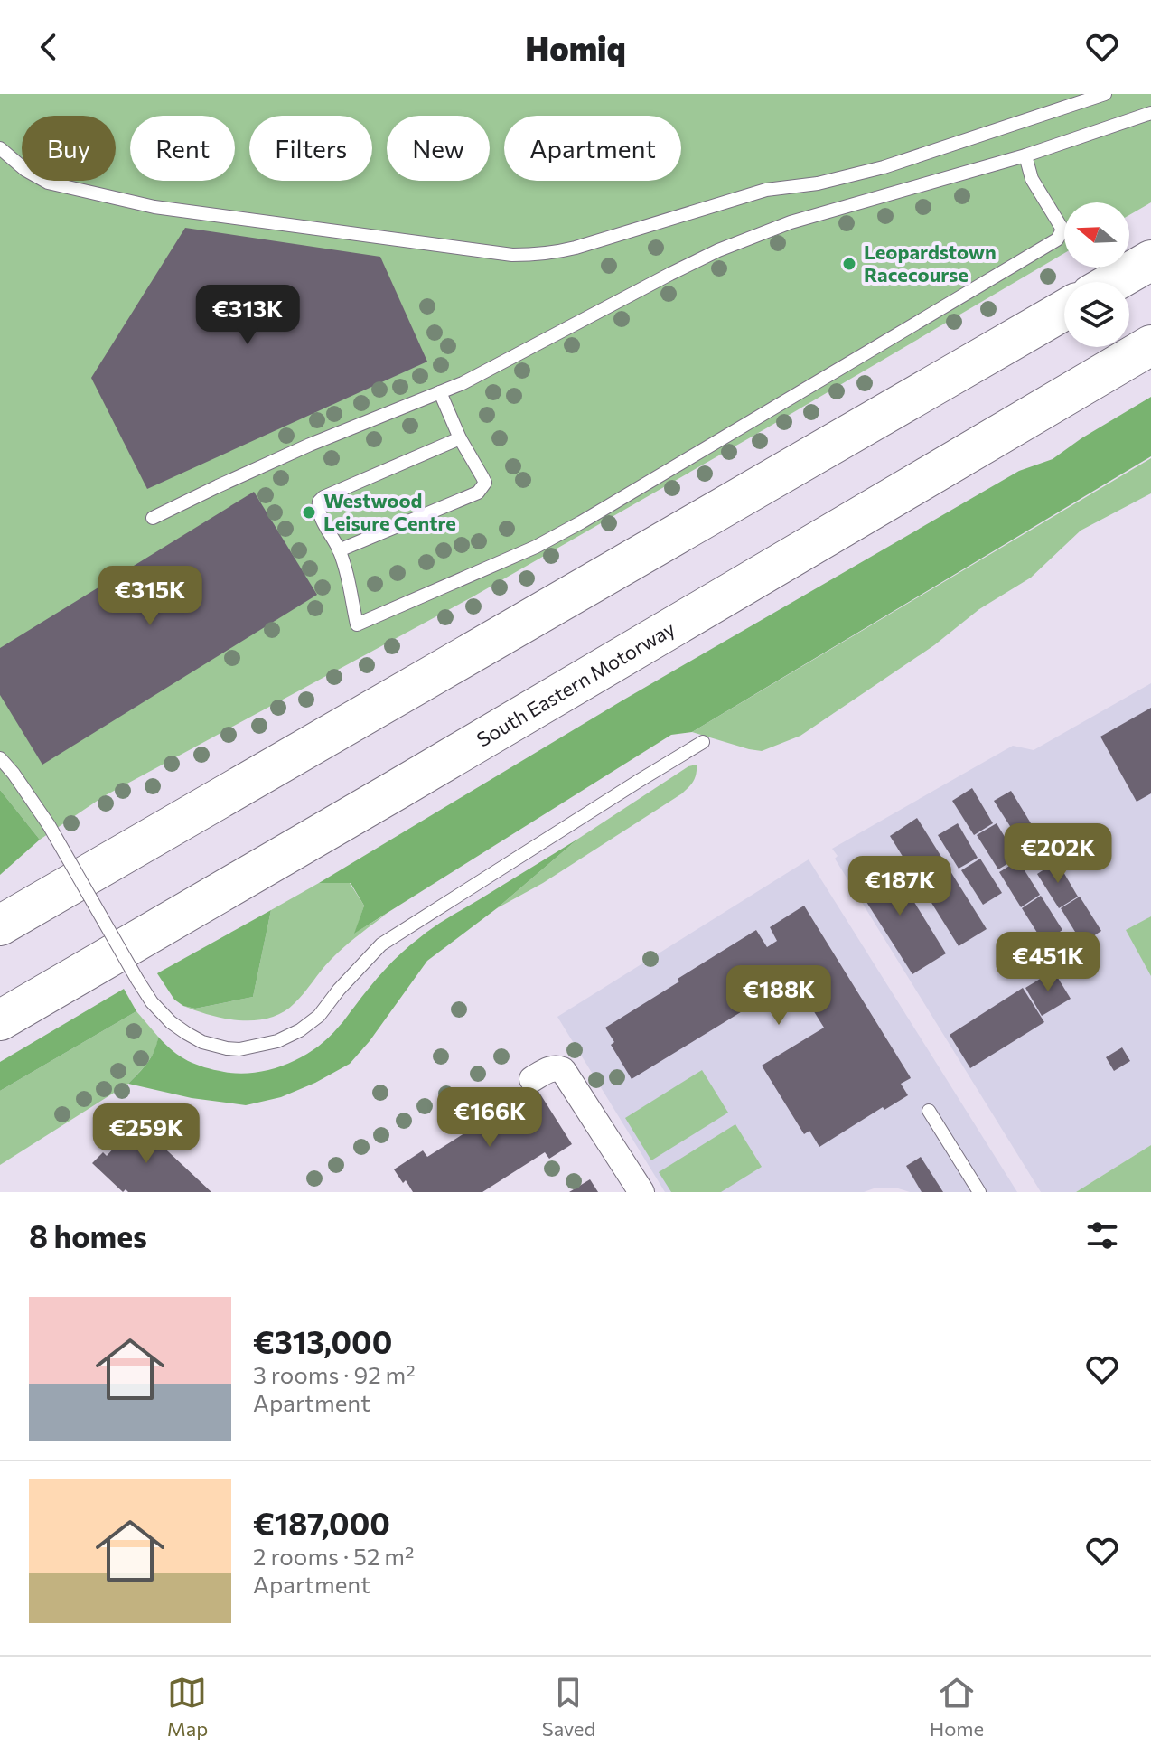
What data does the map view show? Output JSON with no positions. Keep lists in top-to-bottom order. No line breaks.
{"streets":{"highway":["South Eastern Motorway"]},"places":["Leopardstown Racecourse","Westwood Leisure Centre"],"north":"left","page":{"header":"Homiq","chip":["Buy","Rent","Filters","New","Apartment"],"price":["€313K","€315K","€202K","€187K","€451K","€188K","€166K","€259K"],"heading":"8 homes","list":[{"name":"€313,000","note":"3 rooms · 92 m² · Apartment"},{"name":"€187,000","note":"2 rooms · 52 m² · Apartment"}],"tabs":["Map","Saved","Home"]}}
